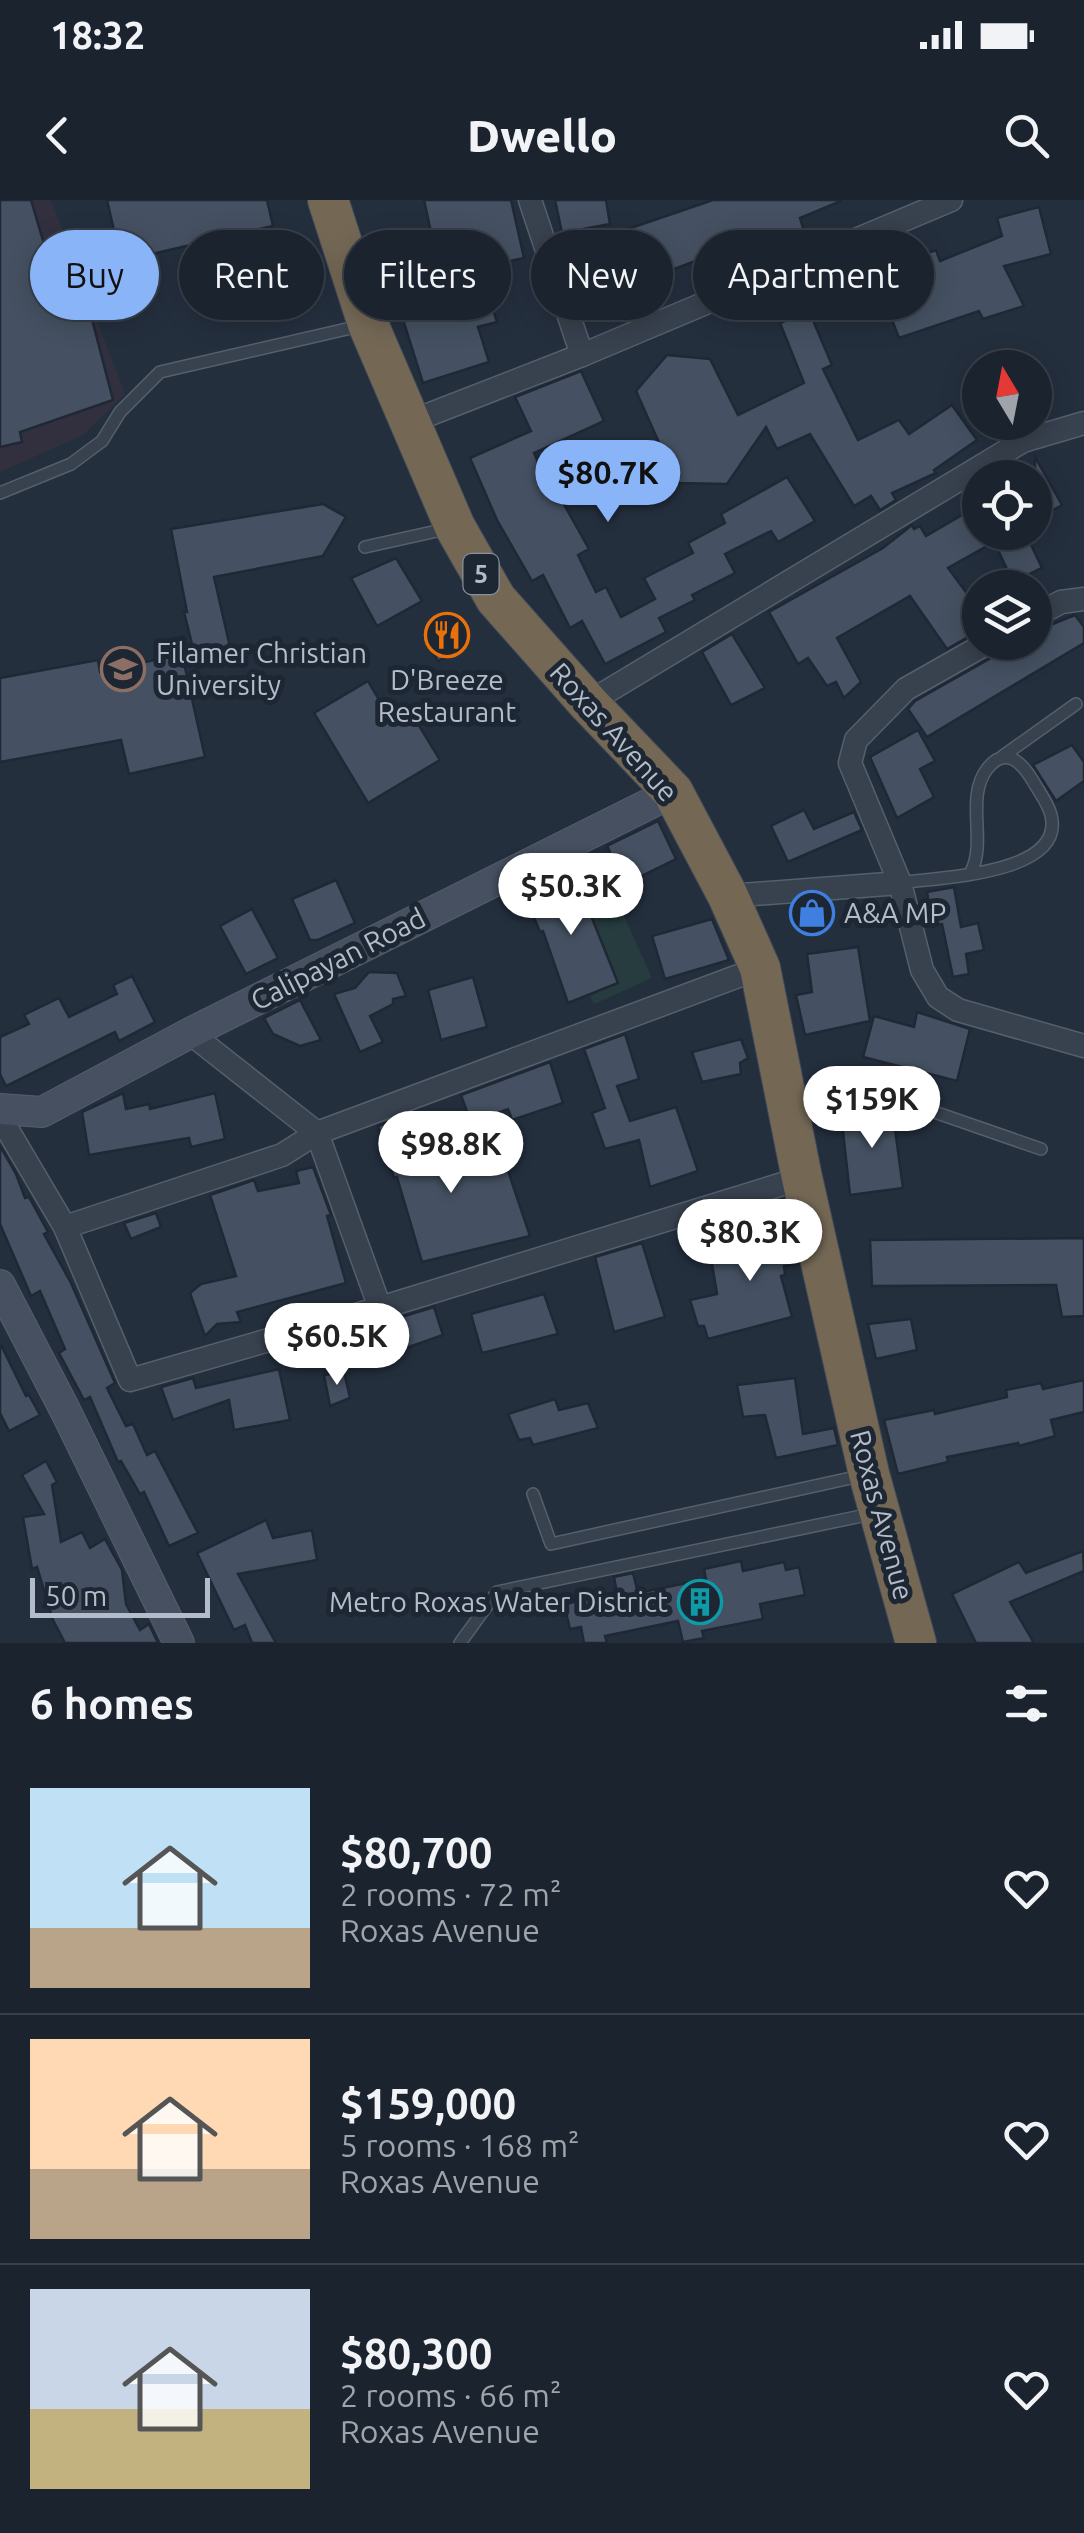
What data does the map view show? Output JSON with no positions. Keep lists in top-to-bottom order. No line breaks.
{"streets":{"highway":["5","Roxas Avenue"],"main road":["Calipayan Road"]},"crossings":[["Roxas Avenue","Calipayan Road"]],"places":{"restaurant":["D'Breeze Restaurant"],"school or university":["Filamer Christian University"],"shop":["A&A MP"],"building":["Metro Roxas Water District"]},"scale_bar":"50 m","north":"top","page":{"status":"18:32","header":"Dwello","chip":["Buy","Rent","Filters","New","Apartment"],"price":["$80.7K","$50.3K","$159K","$98.8K","$80.3K","$60.5K"],"scale":"50 m","heading":"6 homes","list":[{"name":"$80,700","note":"2 rooms · 72 m² · Roxas Avenue"},{"name":"$159,000","note":"5 rooms · 168 m² · Roxas Avenue"},{"name":"$80,300","note":"2 rooms · 66 m² · Roxas Avenue"}]}}
